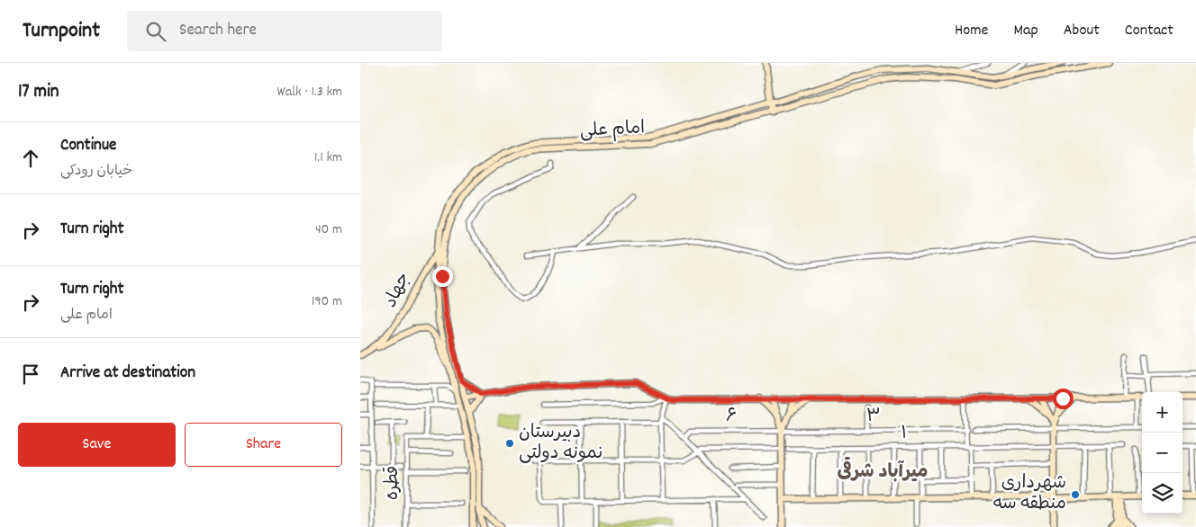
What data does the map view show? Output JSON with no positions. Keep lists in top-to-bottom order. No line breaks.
{"streets":{"main road":["امام علی","جهاد"],"street":["۶","۳","۱","قطره"]},"crossings":[["امام علی","جهاد"],["۶","۳"]],"districts":["میرآباد شرقی"],"places":["دبیرستان نمونه دولتی","شهرداری منطقه سه"],"page":{"header":"Turnpoint","search":"Search here","nav":["Home","Map","About","Contact"],"heading":["17 min","Walk · 1.3 km"],"list":[["Continue","خیابان رودکی","1.1 km"],["Turn right","40 m"],["Turn right","امام علی","190 m"],"Arrive at destination"],"map_buttons":["+","−"],"buttons":["Save","Share"]}}
